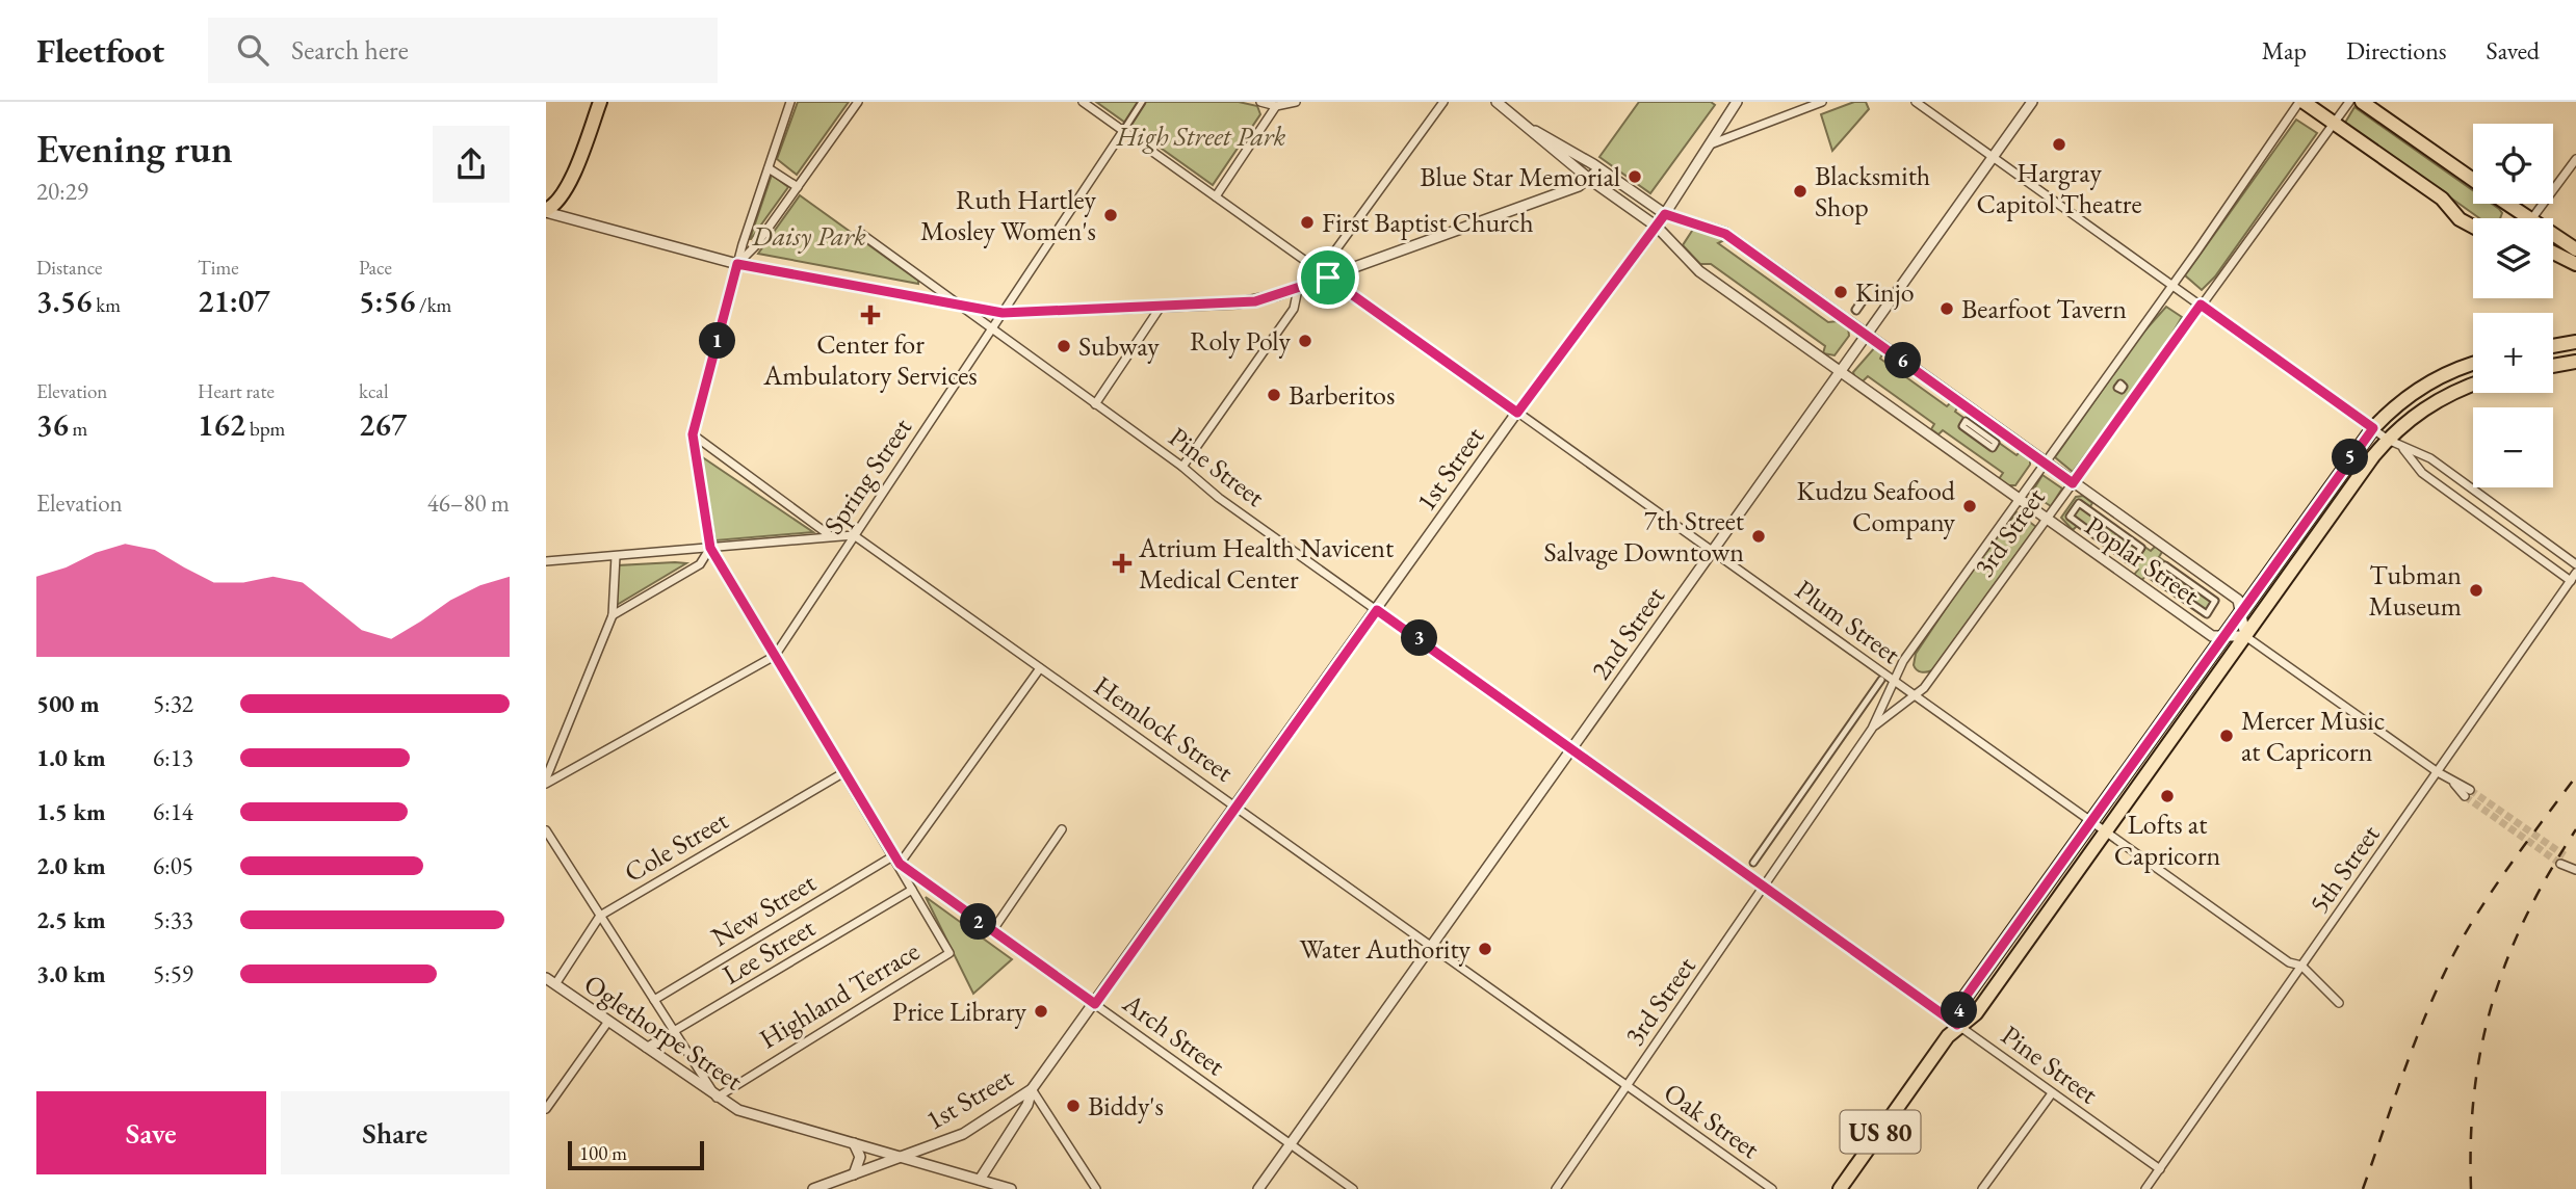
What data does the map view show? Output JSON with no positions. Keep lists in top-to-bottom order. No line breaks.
{"streets":{"main road":["US 80"],"street":["Pine Street","1st Street","Spring Street","3rd Street","Poplar Street","Plum Street","2nd Street","Hemlock Street","Cole Street","5th Street","New Street","Lee Street","Highland Terrace","Oglethorpe Street","Arch Street","Oak Street"]},"crossings":[["Pine Street","1st Street"],["Pine Street","Spring Street"],["Pine Street","3rd Street"],["Pine Street","2nd Street"],["Pine Street","5th Street"],["Pine Street","US 80"],["1st Street","Poplar Street"],["1st Street","Plum Street"],["1st Street","Hemlock Street"],["1st Street","Oglethorpe Street"],["1st Street","Arch Street"],["Spring Street","Plum Street"],["Spring Street","Hemlock Street"],["3rd Street","Poplar Street"],["3rd Street","Plum Street"],["3rd Street","Hemlock Street"],["3rd Street","Oak Street"],["Poplar Street","2nd Street"],["Poplar Street","US 80"],["Plum Street","2nd Street"],["Plum Street","5th Street"],["Plum Street","US 80"],["2nd Street","Hemlock Street"],["2nd Street","Arch Street"],["Hemlock Street","Oak Street"],["Cole Street","Oglethorpe Street"],["Lee Street","Highland Terrace"],["Lee Street","Oglethorpe Street"],["Highland Terrace","Oglethorpe Street"]],"parks":["High Street Park","Daisy Park"],"places":{"other":["Hargray Capitol Theatre","Blue Star Memorial","Blacksmith Shop","Ruth Hartley Mosley Women's","First Baptist Church","Kinjo","Bearfoot Tavern","Roly Poly","Subway","Barberitos","Kudzu Seafood Company","7th Street Salvage Downtown","Tubman Museum","Mercer Music at Capricorn","Lofts at Capricorn","Water Authority","Price Library","Biddy's"],"health":["Center for Ambulatory Services","Atrium Health Navicent Medical Center"]},"scale_bar":"100 m","page":{"header":"Fleetfoot","search":"Search here","nav":["Map","Directions","Saved"],"heading":["Evening run","20:29"],"map_buttons":["+","−"],"stats":[["Distance","3.56 km"],["Time","21:07"],["Pace","5:56 /km"],["Elevation","36 m"],["Heart rate","162 bpm"],["kcal","267"]],"pins":["1","6","5","3","2","4"],"chart":["Elevation","46–80 m"],"list":[{"name":"500 m","note":"5:32"},{"name":"1.0 km","note":"6:13"},{"name":"1.5 km","note":"6:14"},{"name":"2.0 km","note":"6:05"},{"name":"2.5 km","note":"5:33"},{"name":"3.0 km","note":"5:59"}],"buttons":["Save","Share"],"scale":"100 m"}}
